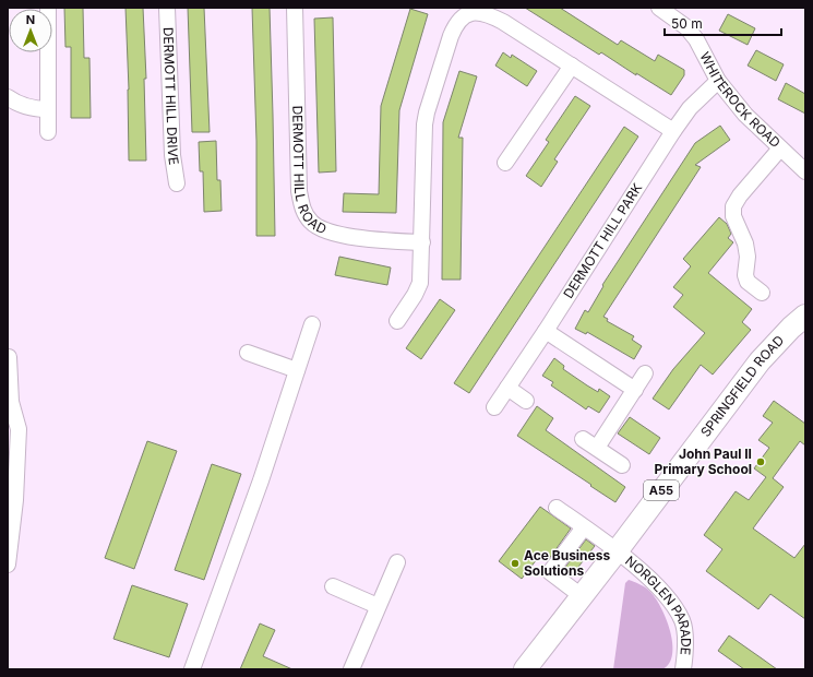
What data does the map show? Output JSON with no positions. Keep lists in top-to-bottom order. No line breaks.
{"streets":{"highway":["SPRINGFIELD ROAD","A55"],"street":["DERMOTT HILL DRIVE","WHITEROCK ROAD","DERMOTT HILL ROAD","DERMOTT HILL PARK","NORGLEN PARADE"]},"crossings":[["WHITEROCK ROAD","DERMOTT HILL PARK"],["SPRINGFIELD ROAD","NORGLEN PARADE"]],"places":["John Paul II Primary School","Ace Business Solutions"],"scale_bar":"50 m","north":"top"}
